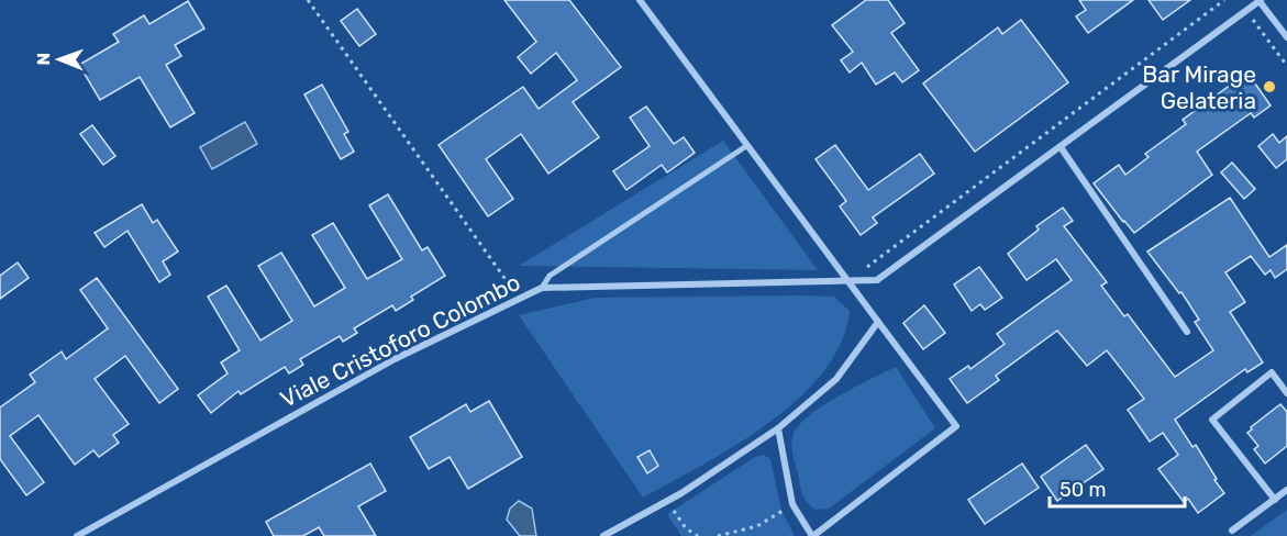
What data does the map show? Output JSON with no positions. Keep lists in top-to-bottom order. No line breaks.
{"streets":{"street":["Viale Cristoforo Colombo"]},"places":["Bar Mirage Gelateria"],"scale_bar":"50 m","north":"left"}
